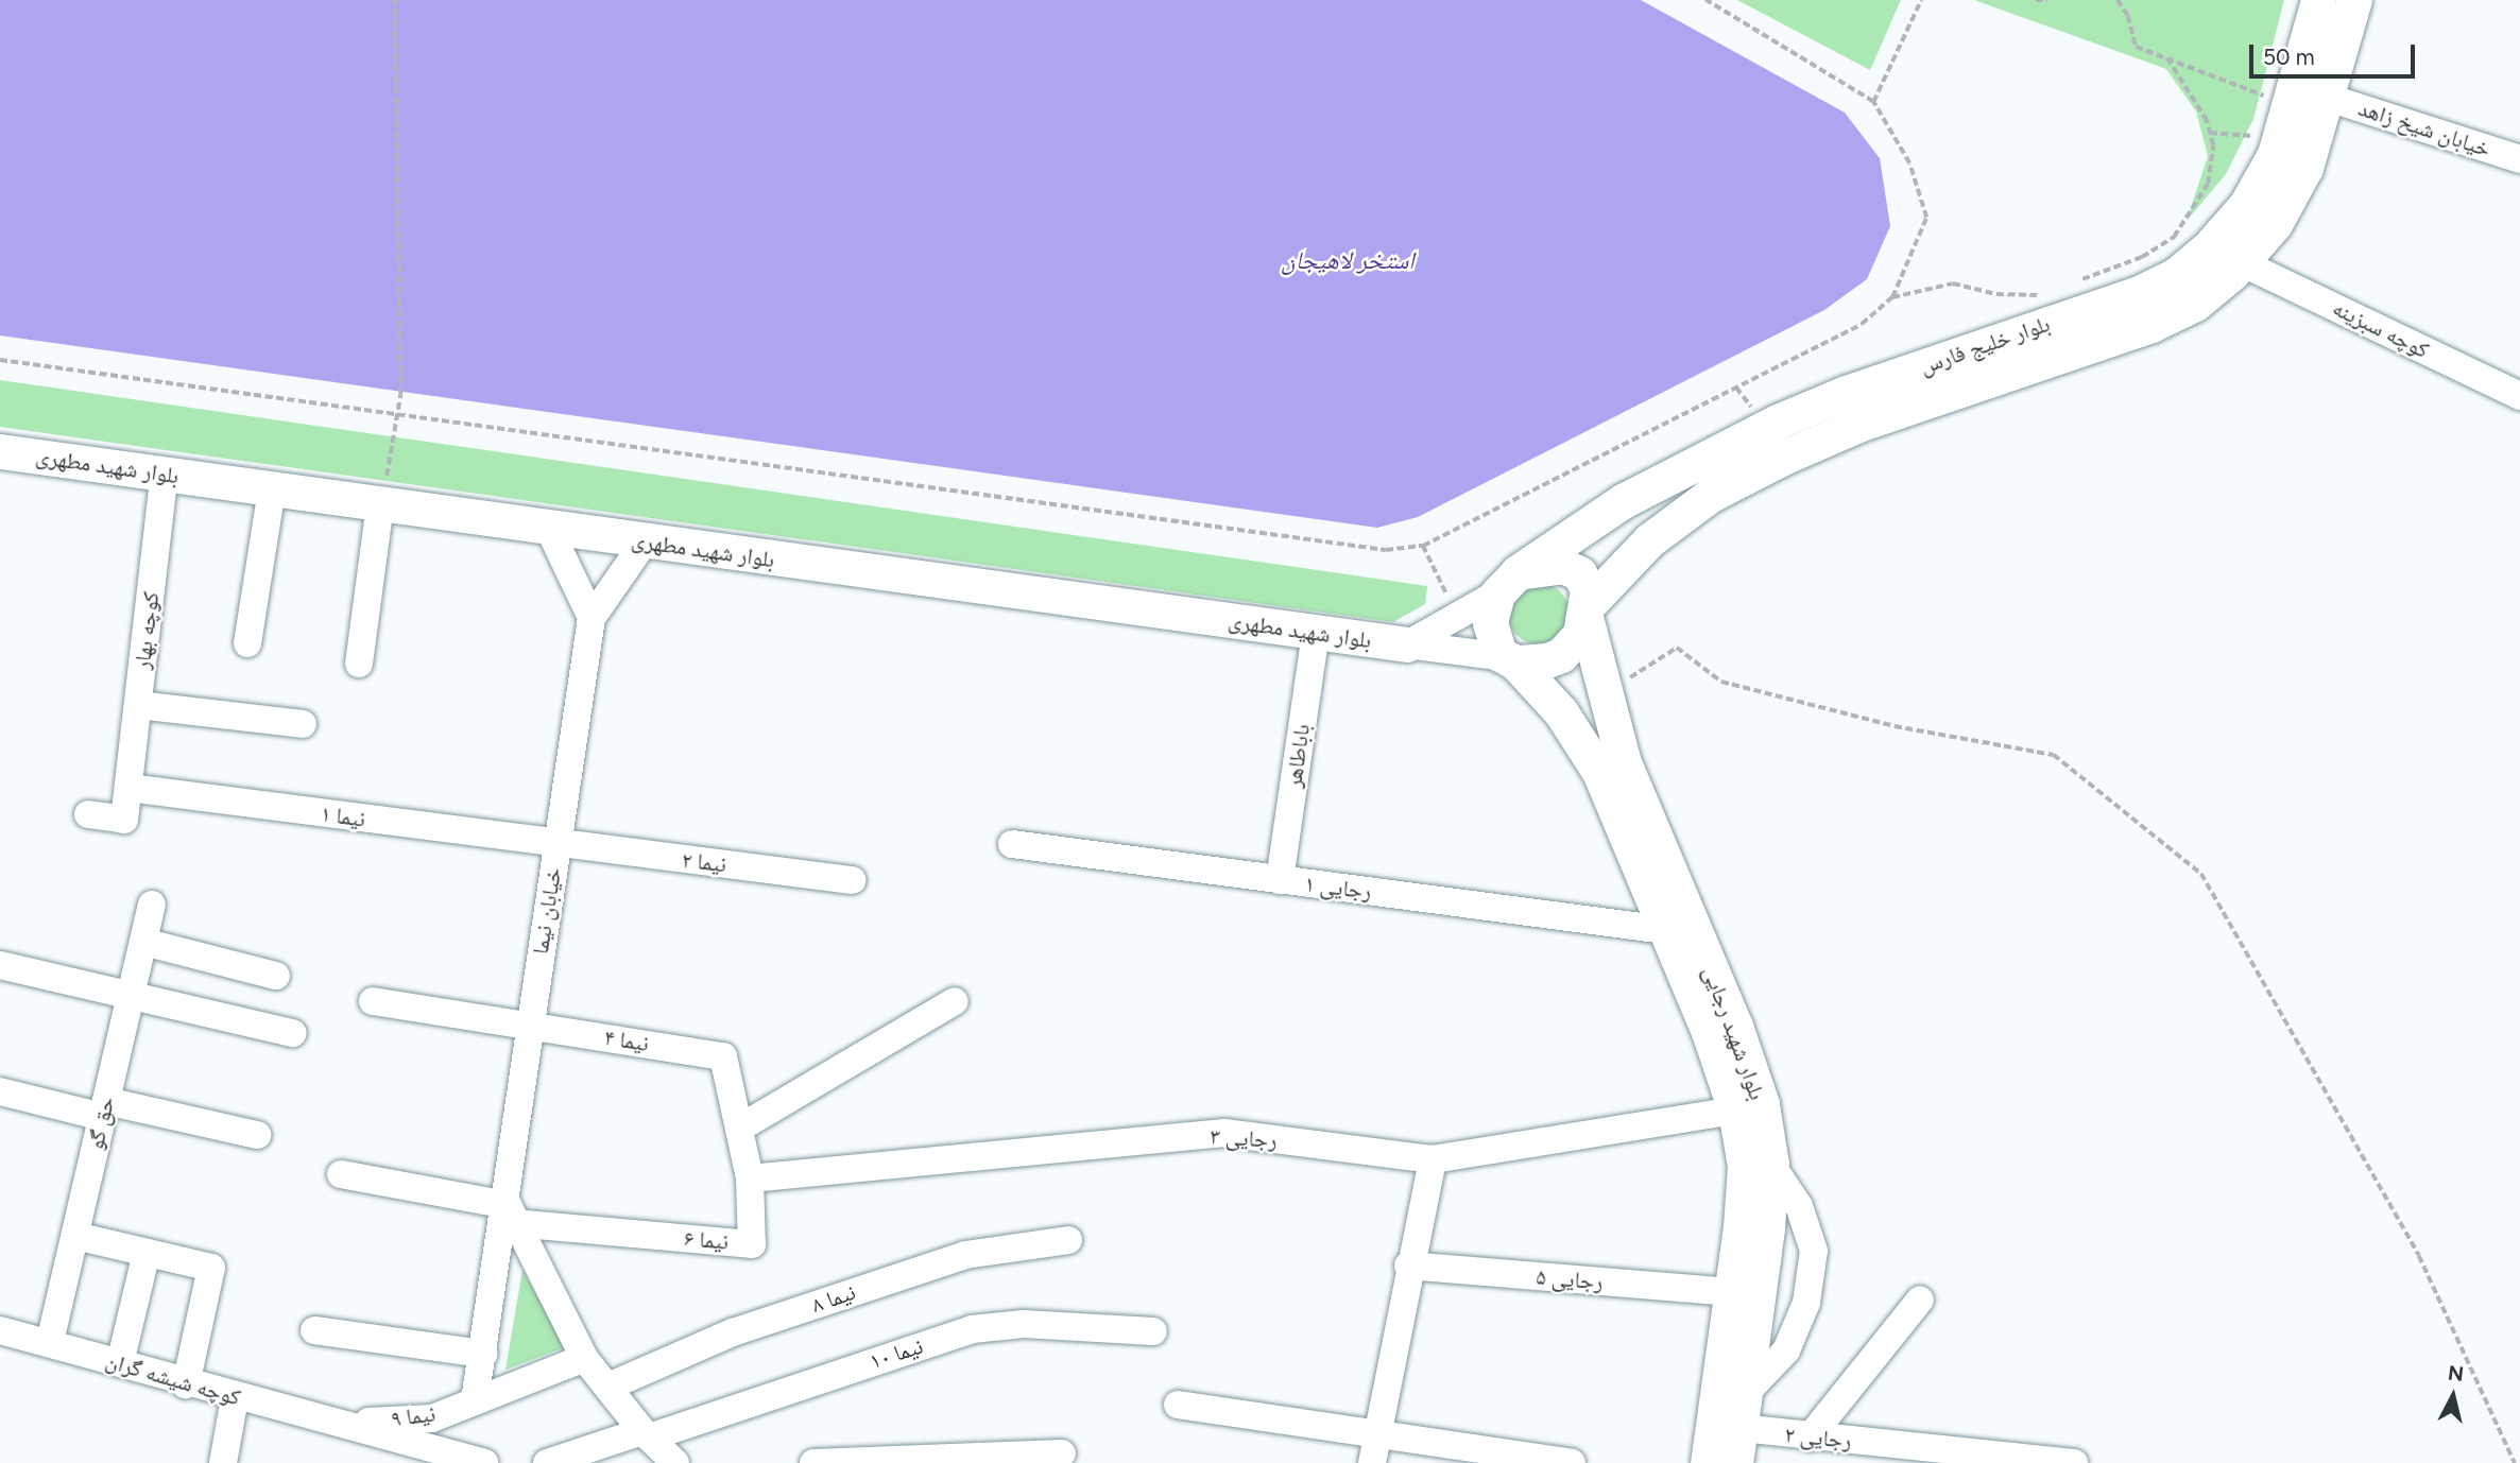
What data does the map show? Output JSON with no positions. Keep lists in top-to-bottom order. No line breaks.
{"streets":{"main road":["بلوار خلیج فارس","بلوار شهید مطهری","بلوار شهید رجایی"],"street":["خیابان شیخ زاهد","کوچه سبزینه","کوچه بهار","باباطاهر","نیما ۱","نیما ۲","رجایی ۱","خیابان نیما","نیما ۴","حق گو","رجایی ۳","نیما ۶","رجایی ۵","نیما ۸","نیما ۱۰","کوچه شیشه گران","نیما ۹","رجایی ۲"]},"crossings":[["خیابان شیخ زاهد","بلوار خلیج فارس"],["کوچه سبزینه","بلوار خلیج فارس"],["بلوار خلیج فارس","بلوار شهید رجایی"],["بلوار شهید مطهری","کوچه بهار"],["بلوار شهید مطهری","باباطاهر"],["بلوار شهید مطهری","خیابان نیما"],["کوچه بهار","نیما ۱"],["باباطاهر","رجایی ۱"],["نیما ۱","نیما ۲"],["نیما ۱","خیابان نیما"],["نیما ۲","خیابان نیما"],["رجایی ۱","بلوار شهید رجایی"],["خیابان نیما","نیما ۴"],["خیابان نیما","نیما ۶"],["خیابان نیما","نیما ۹"],["بلوار شهید رجایی","رجایی ۳"],["بلوار شهید رجایی","رجایی ۵"],["بلوار شهید رجایی","رجایی ۲"],["نیما ۴","نیما ۶"],["حق گو","کوچه شیشه گران"],["رجایی ۳","نیما ۶"],["کوچه شیشه گران","نیما ۹"]],"water":["استخر لاهیجان"],"scale_bar":"50 m","north":"top"}
